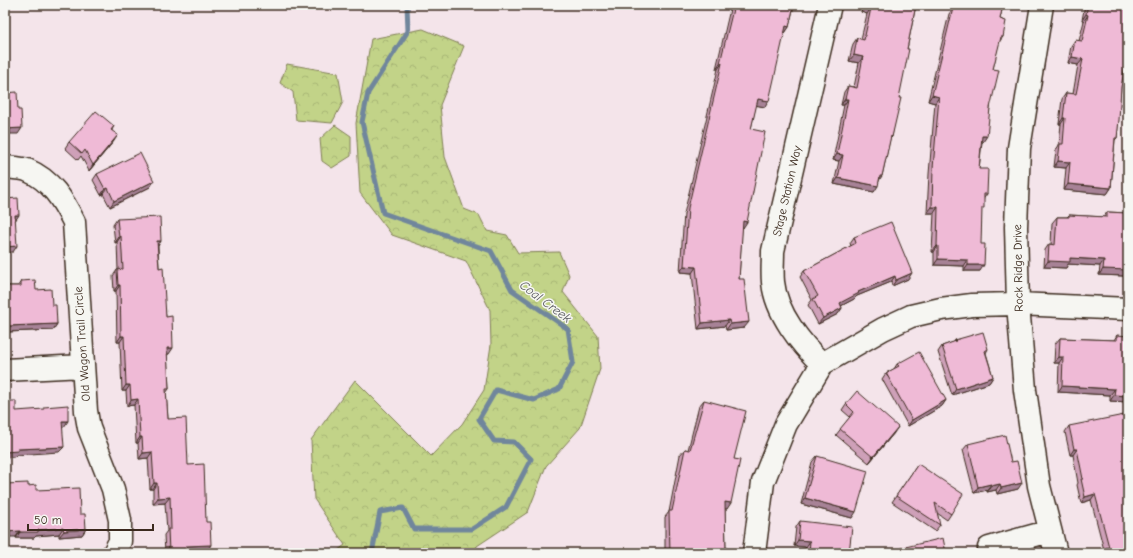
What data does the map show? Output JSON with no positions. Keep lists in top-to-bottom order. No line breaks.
{"streets":{"street":["Stage Station Way","Rock Ridge Drive","Old Wagon Trail Circle"]},"water":["Coal Creek"],"scale_bar":"50 m"}
